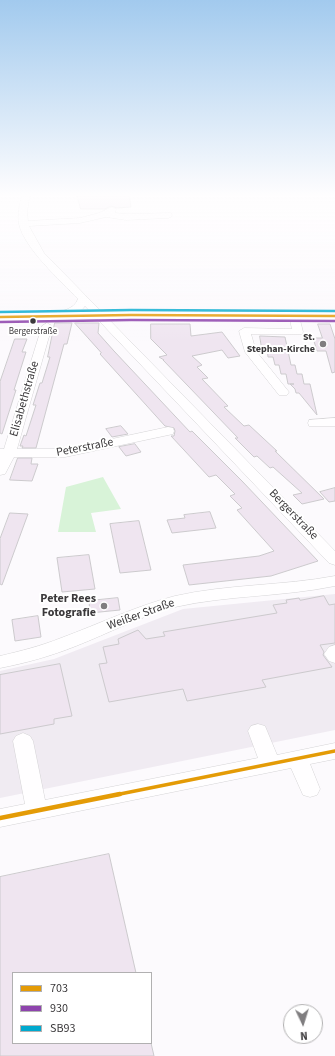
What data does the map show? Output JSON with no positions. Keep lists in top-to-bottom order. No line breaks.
{"streets":{"street":["Elisabethstraße","Peterstraße","Bergerstraße","Weißer Straße"]},"crossings":[["Elisabethstraße","Peterstraße"]],"places":["Bergerstraße","St. Stephan-Kirche","Peter Rees Fotografie"],"lines":["transit line SB93","transit line 703","transit line 930"],"legend":["703","930","SB93"],"north":"bottom"}
